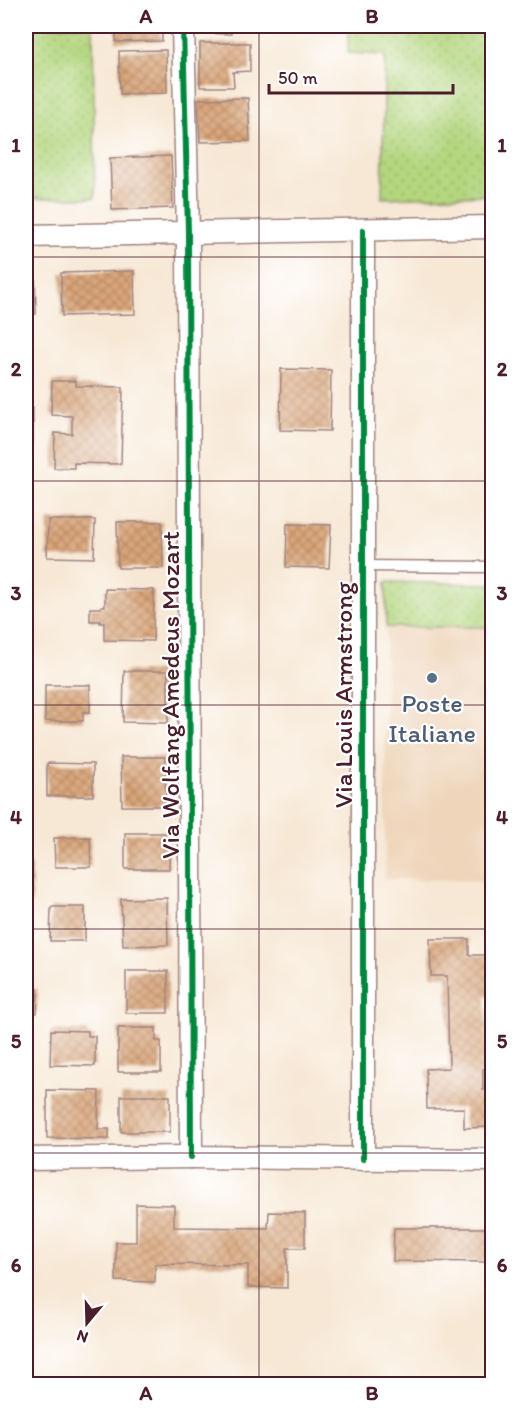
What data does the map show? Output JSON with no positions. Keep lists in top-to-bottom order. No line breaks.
{"streets":{"street":["Via Wolfang Amedeus Mozart","Via Louis Armstrong"]},"places":["Poste Italiane"],"scale_bar":"50 m","north":"bottom","grid":{"columns":["A","B"],"rows":["1","2","3","4","5","6"]}}
